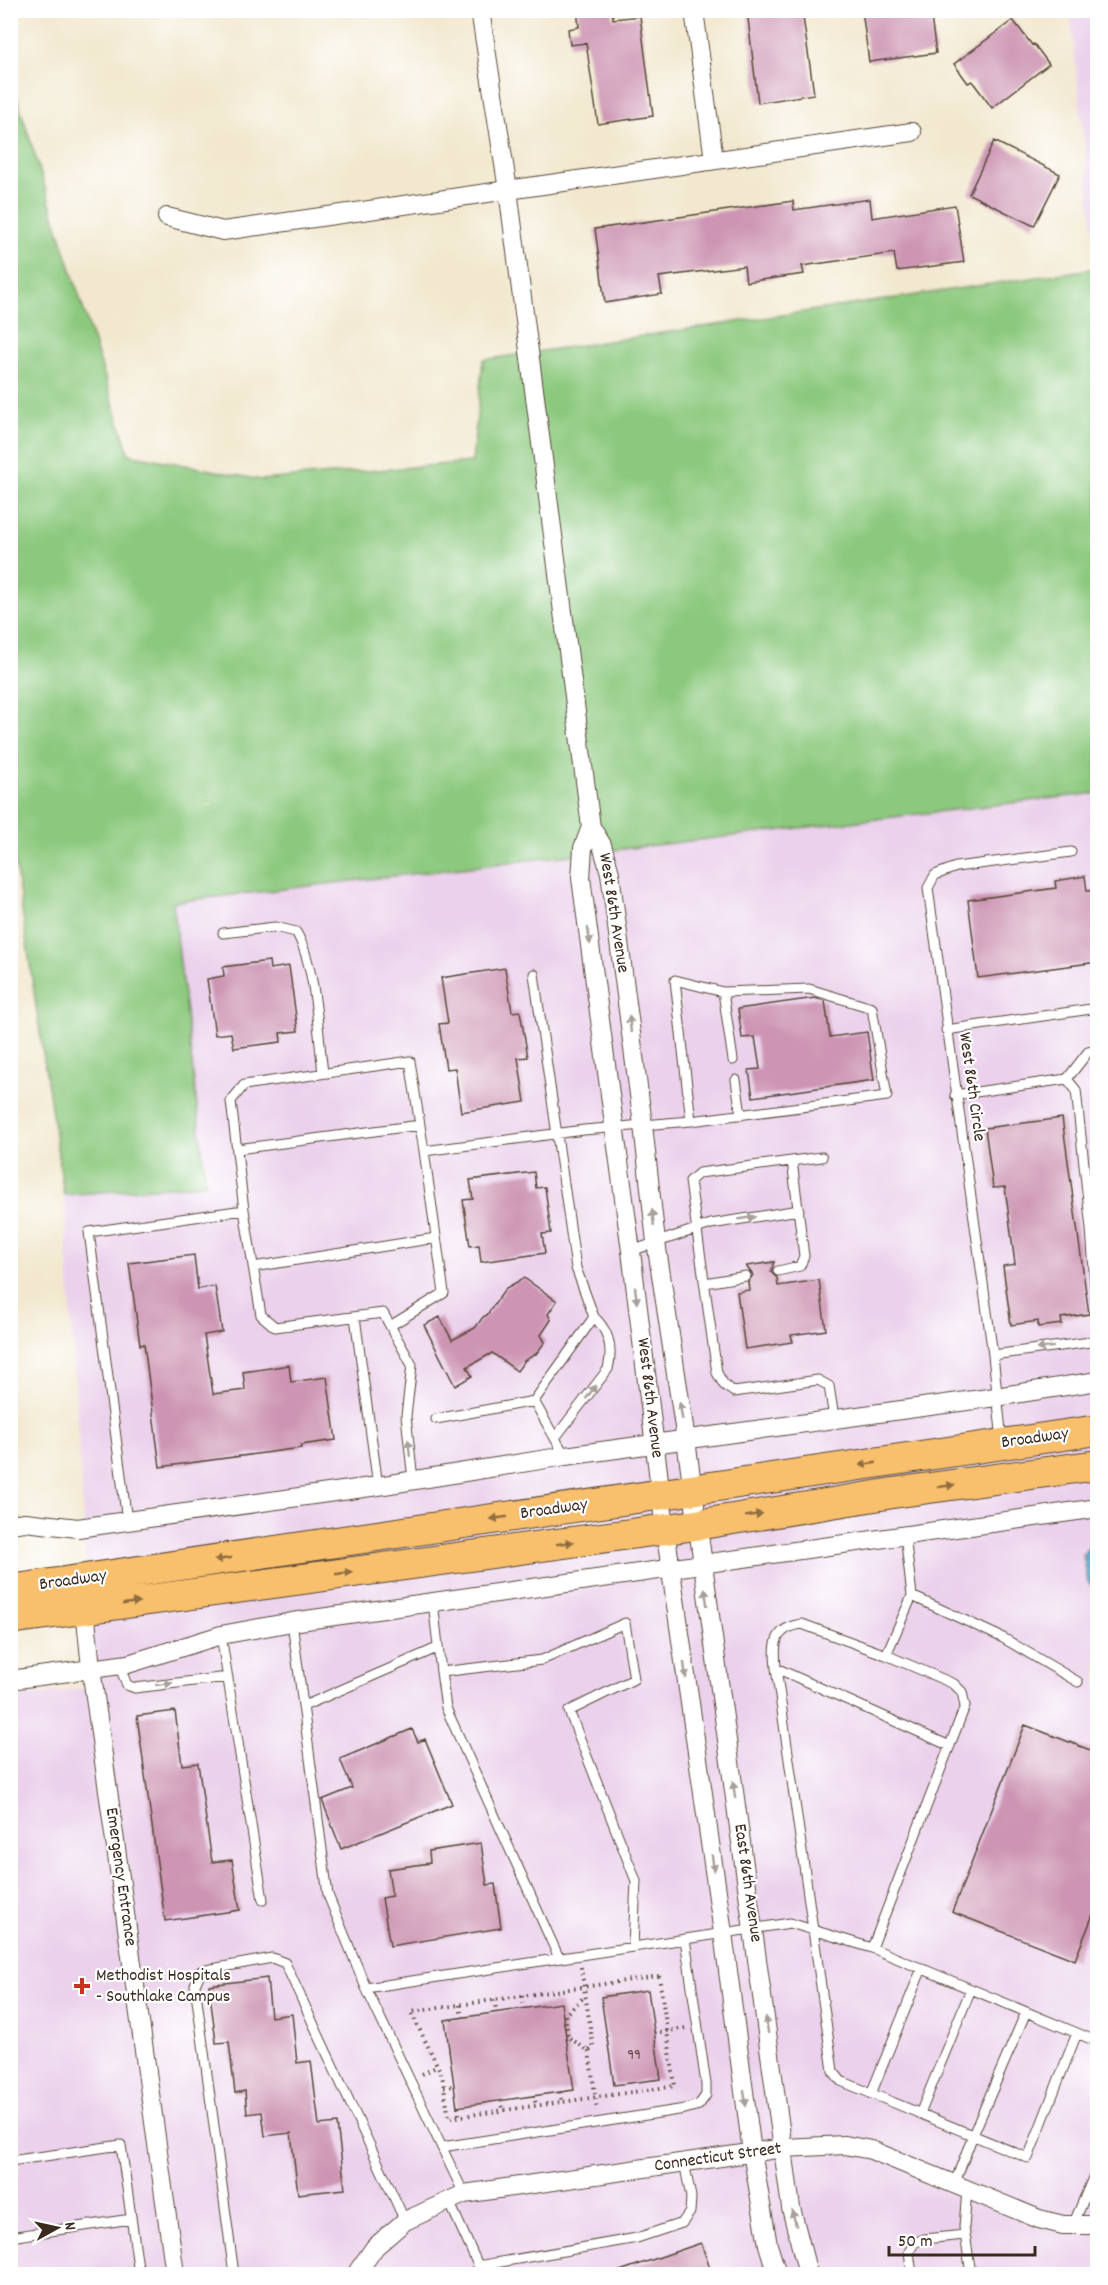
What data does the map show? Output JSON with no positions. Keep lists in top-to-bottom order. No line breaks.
{"streets":{"main road":["Broadway"],"street":["West 86th Avenue","Emergency Entrance","East 86th Avenue","Connecticut Street"],"lane":["West 86th Circle"]},"crossings":[["West 86th Avenue","Broadway"],["West 86th Avenue","East 86th Avenue"],["West 86th Circle","Broadway"],["Broadway","Emergency Entrance"],["Broadway","East 86th Avenue"],["East 86th Avenue","Connecticut Street"]],"places":{"health":["Methodist Hospitals - Southlake Campus"]},"house_numbers":["99"],"scale_bar":"50 m","north":"right"}
